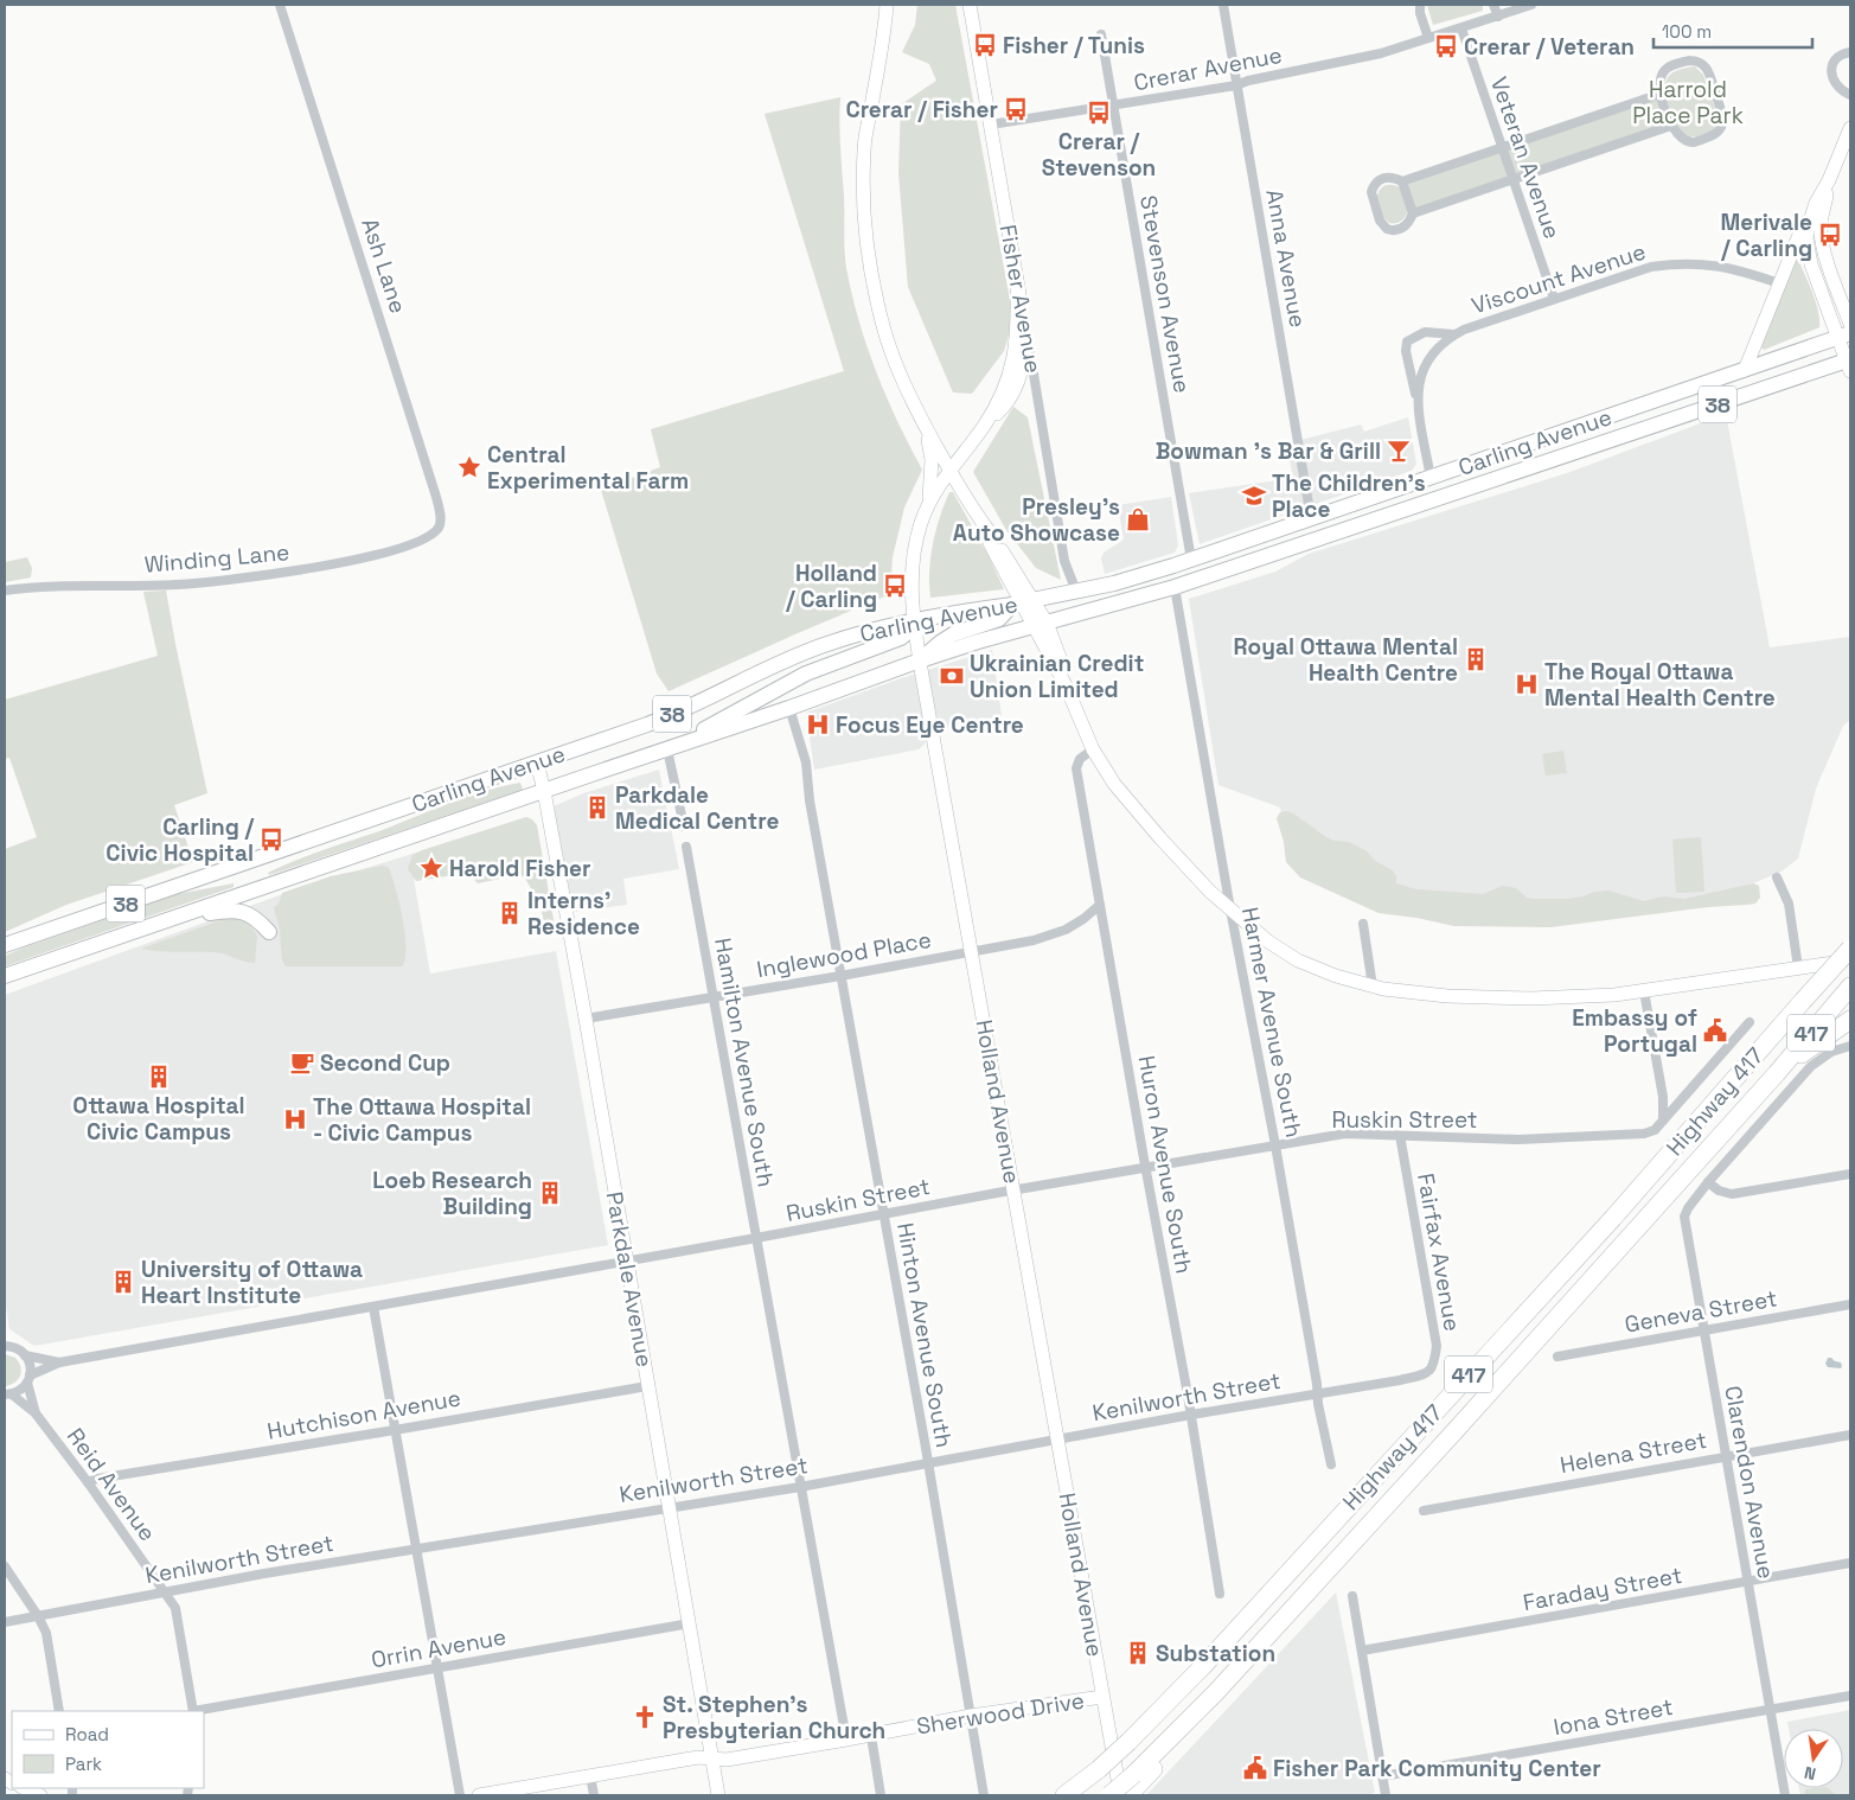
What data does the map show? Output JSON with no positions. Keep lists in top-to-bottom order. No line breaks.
{"streets":{"highway":["417","Highway 417"],"main road":["Fisher Avenue","38","Carling Avenue","Holland Avenue","Parkdale Avenue","Sherwood Drive"],"street":["Crerar Avenue","Veteran Avenue","Anna Avenue","Ash Lane","Viscount Avenue","Stevenson Avenue","Winding Lane","Inglewood Place","Harmer Avenue South","Hamilton Avenue South","Ruskin Street","Huron Avenue South","Fairfax Avenue","Geneva Street","Hinton Avenue South","Kenilworth Street","Hutchison Avenue","Helena Street","Clarendon Avenue","Reid Avenue","Faraday Street","Orrin Avenue","Iona Street"]},"crossings":[["Crerar Avenue","Veteran Avenue"],["Crerar Avenue","Anna Avenue"],["Crerar Avenue","Stevenson Avenue"],["Crerar Avenue","Fisher Avenue"],["Veteran Avenue","Viscount Avenue"],["Anna Avenue","Carling Avenue"],["Ash Lane","Winding Lane"],["Viscount Avenue","Carling Avenue"],["Stevenson Avenue","Carling Avenue"],["Fisher Avenue","Carling Avenue"],["Fisher Avenue","Holland Avenue"],["Carling Avenue","Harmer Avenue South"],["Carling Avenue","Holland Avenue"],["Carling Avenue","Parkdale Avenue"],["Carling Avenue","Hinton Avenue South"],["Inglewood Place","Hamilton Avenue South"],["Inglewood Place","Holland Avenue"],["Inglewood Place","Huron Avenue South"],["Inglewood Place","Parkdale Avenue"],["Inglewood Place","Hinton Avenue South"],["Harmer Avenue South","Ruskin Street"],["Harmer Avenue South","Kenilworth Street"],["Hamilton Avenue South","Ruskin Street"],["Hamilton Avenue South","Kenilworth Street"],["Hamilton Avenue South","Sherwood Drive"],["Holland Avenue","Ruskin Street"],["Holland Avenue","Kenilworth Street"],["Holland Avenue","Sherwood Drive"],["Ruskin Street","Huron Avenue South"],["Ruskin Street","Fairfax Avenue"],["Ruskin Street","Parkdale Avenue"],["Ruskin Street","Hinton Avenue South"],["Ruskin Street","Reid Avenue"],["Huron Avenue South","Kenilworth Street"],["Fairfax Avenue","Kenilworth Street"],["Parkdale Avenue","Kenilworth Street"],["Parkdale Avenue","Hutchison Avenue"],["Parkdale Avenue","Orrin Avenue"],["Parkdale Avenue","Sherwood Drive"],["Geneva Street","Clarendon Avenue"],["Hinton Avenue South","Kenilworth Street"],["Hinton Avenue South","Sherwood Drive"],["Kenilworth Street","Reid Avenue"],["Hutchison Avenue","Reid Avenue"],["Helena Street","Clarendon Avenue"],["Clarendon Avenue","Faraday Street"],["Clarendon Avenue","Iona Street"]],"parks":["Harrold Place Park"],"places":{"bus stop":["Fisher / Tunis","Crerar / Veteran","Crerar / Fisher","Crerar / Stevenson","Merivale / Carling","Holland / Carling","Carling / Civic Hospital"],"bar":["Bowman 's Bar & Grill"],"place":["Central Experimental Farm","Harold Fisher"],"school or university":["The Children's Place"],"shop":["Presley's Auto Showcase"],"building":["Royal Ottawa Mental Health Centre","Parkdale Medical Centre","Interns' Residence","Ottawa Hospital Civic Campus","Loeb Research Building","University of Ottawa Heart Institute","Substation"],"bank":["Ukrainian Credit Union Limited"],"hospital":["The Royal Ottawa Mental Health Centre","Focus Eye Centre","The Ottawa Hospital - Civic Campus"],"public building":["Embassy of Portugal","Fisher Park Community Center"],"cafe":["Second Cup"],"church":["St. Stephen's Presbyterian Church"]},"legend":["Road","Park"],"scale_bar":"100 m","north":"bottom"}
